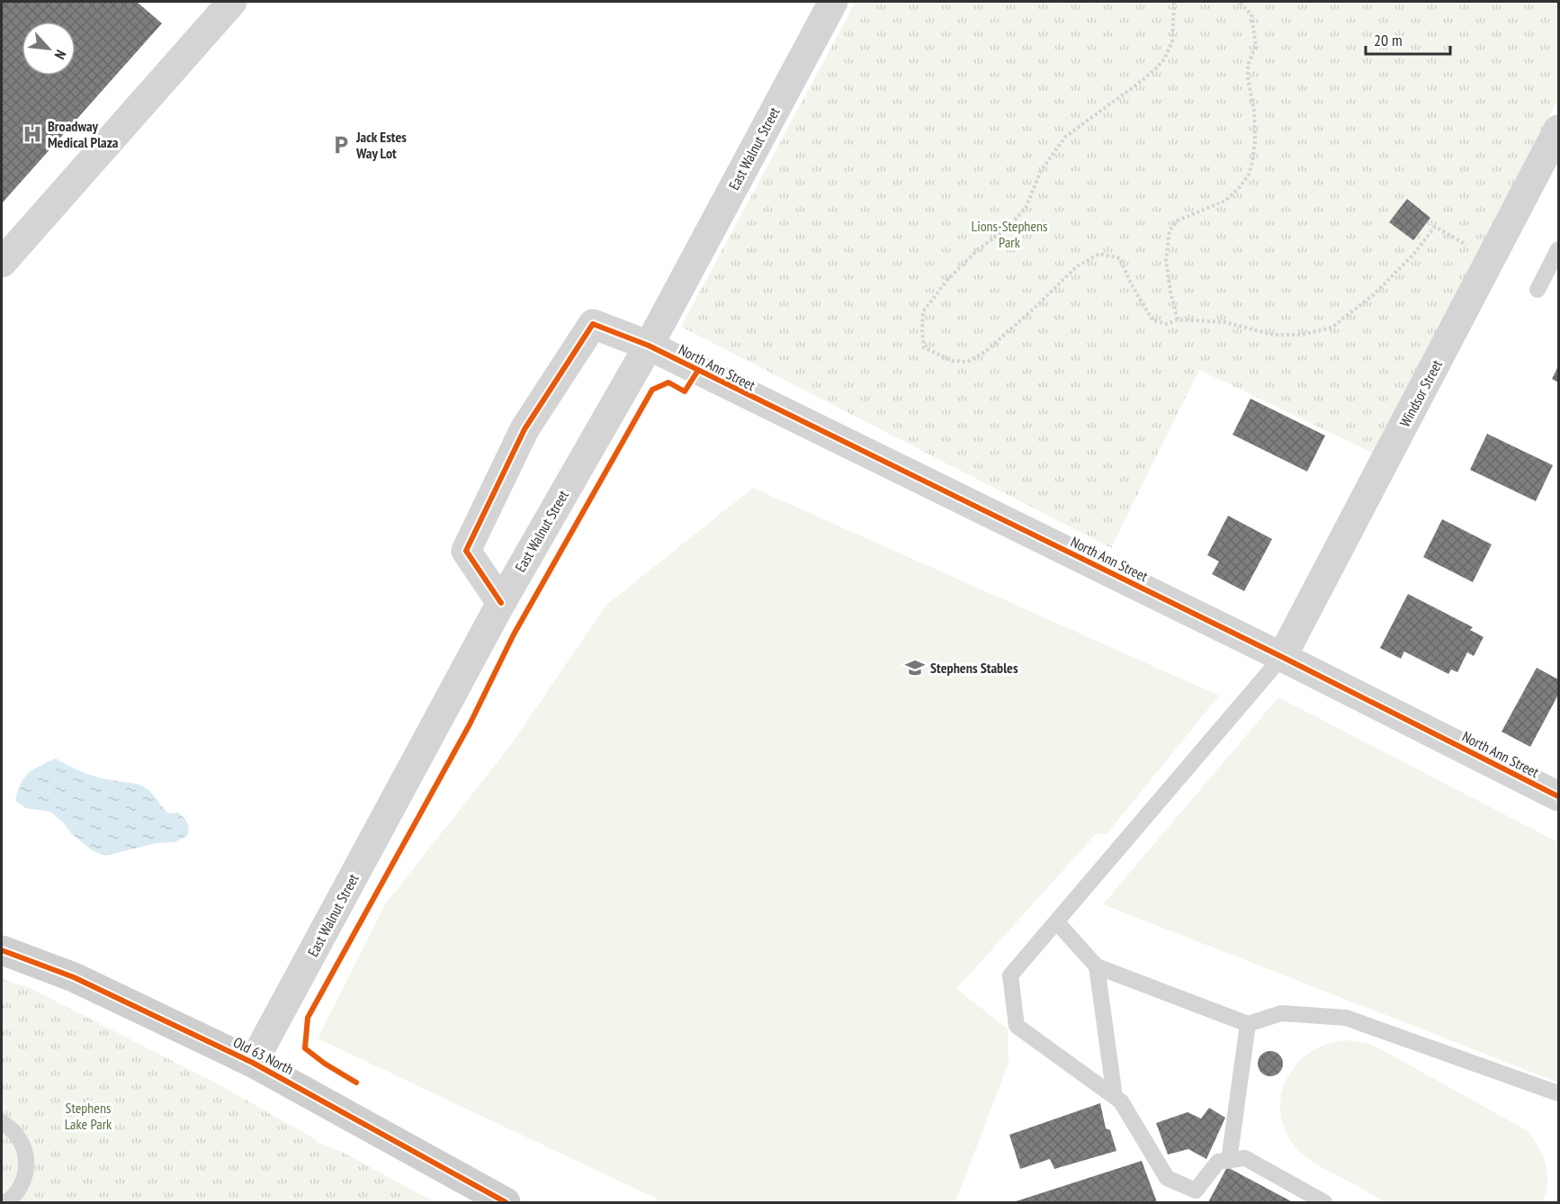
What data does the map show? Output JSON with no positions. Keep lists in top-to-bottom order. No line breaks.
{"streets":{"main road":["Old 63 North"],"street":["East Walnut Street","North Ann Street","Windsor Street"]},"crossings":[["East Walnut Street","North Ann Street"],["East Walnut Street","Old 63 North"],["North Ann Street","Windsor Street"]],"parks":["Lions-Stephens Park","Stephens Lake Park"],"places":{"hospital":["Broadway Medical Plaza"],"parking":["Jack Estes Way Lot"],"school or university":["Stephens Stables"]},"scale_bar":"20 m","north":"bottom right"}
